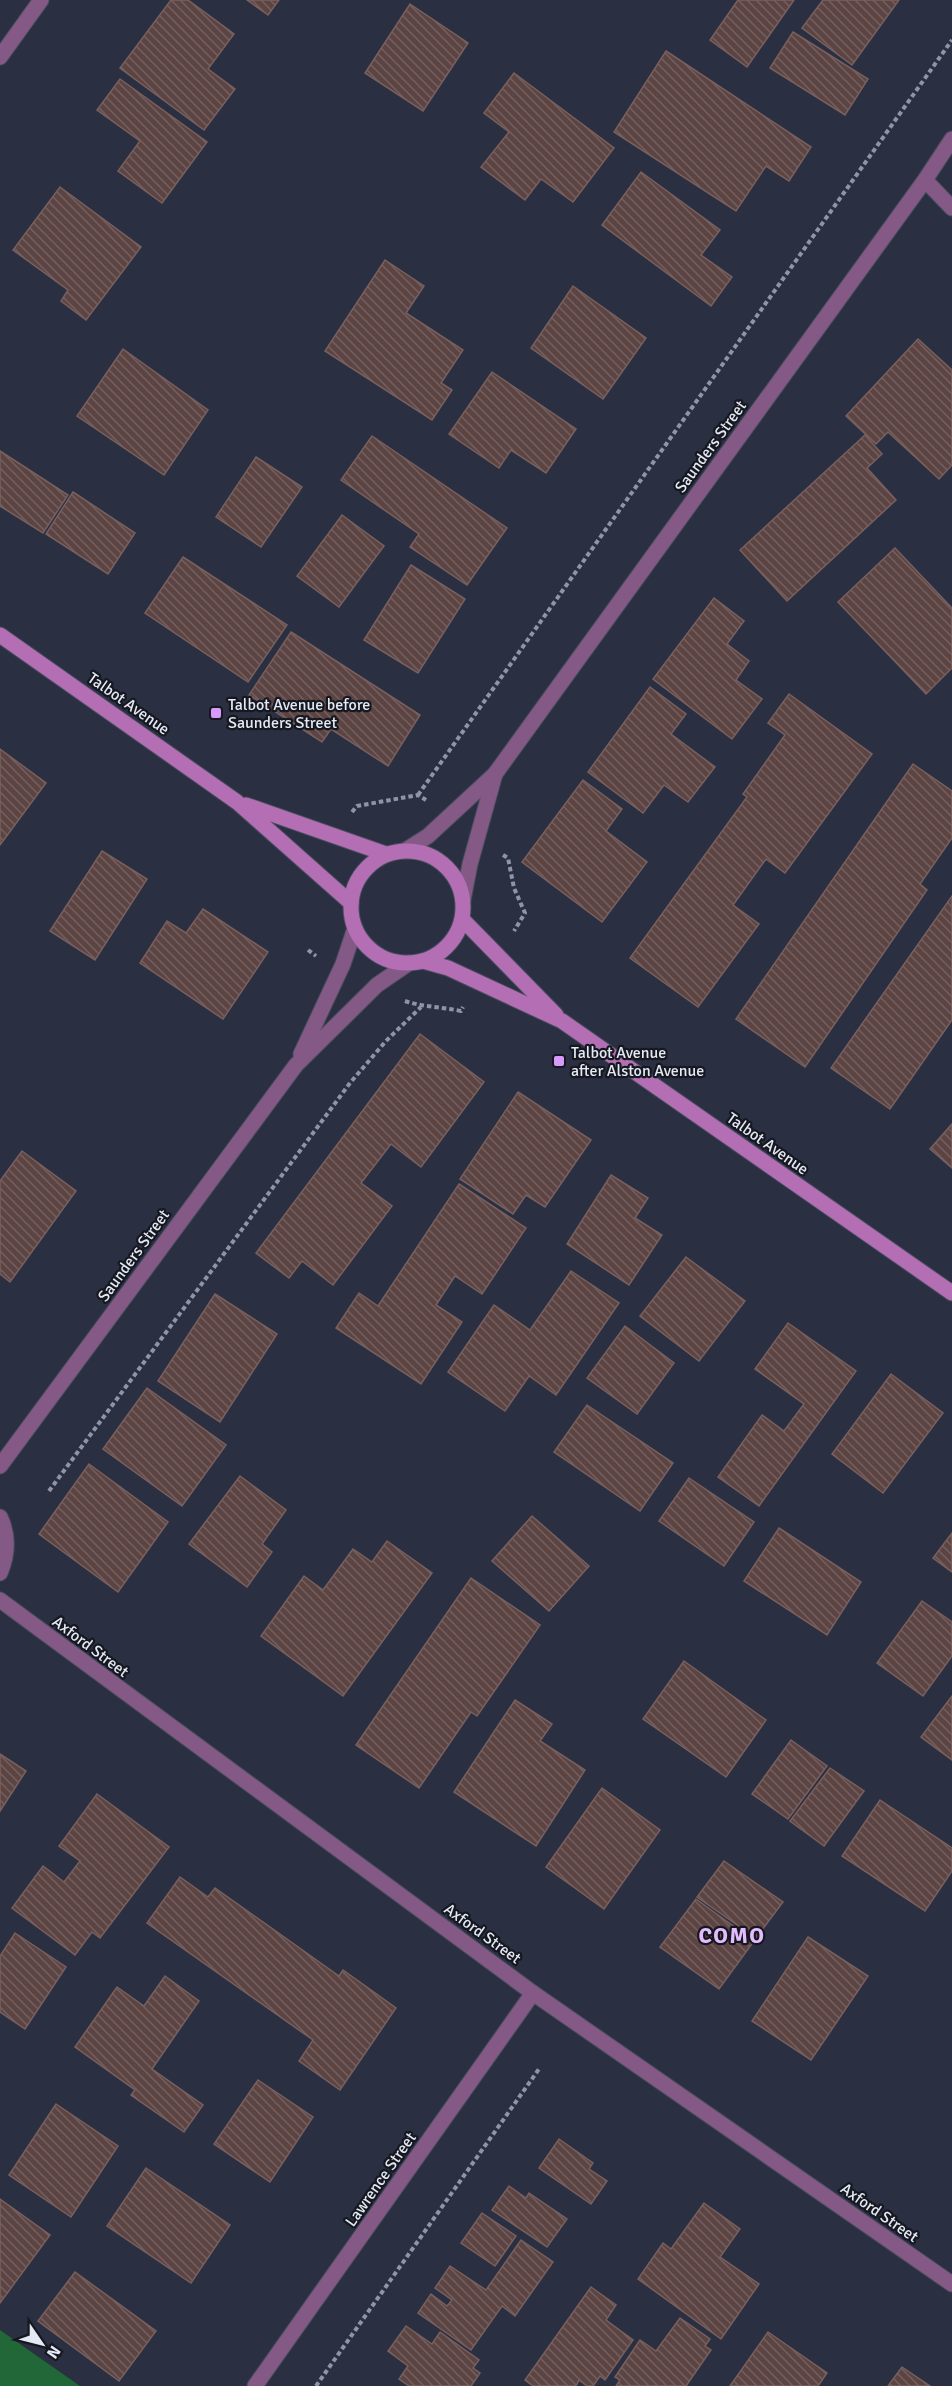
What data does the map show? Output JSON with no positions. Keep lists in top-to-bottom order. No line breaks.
{"streets":{"street":["Saunders Street","Talbot Avenue","Axford Street","Lawrence Street"]},"crossings":[["Saunders Street","Talbot Avenue"],["Axford Street","Lawrence Street"]],"districts":["COMO"],"places":{"transit":["Talbot Avenue before Saunders Street","Talbot Avenue after Alston Avenue"]},"north":"bottom right"}
